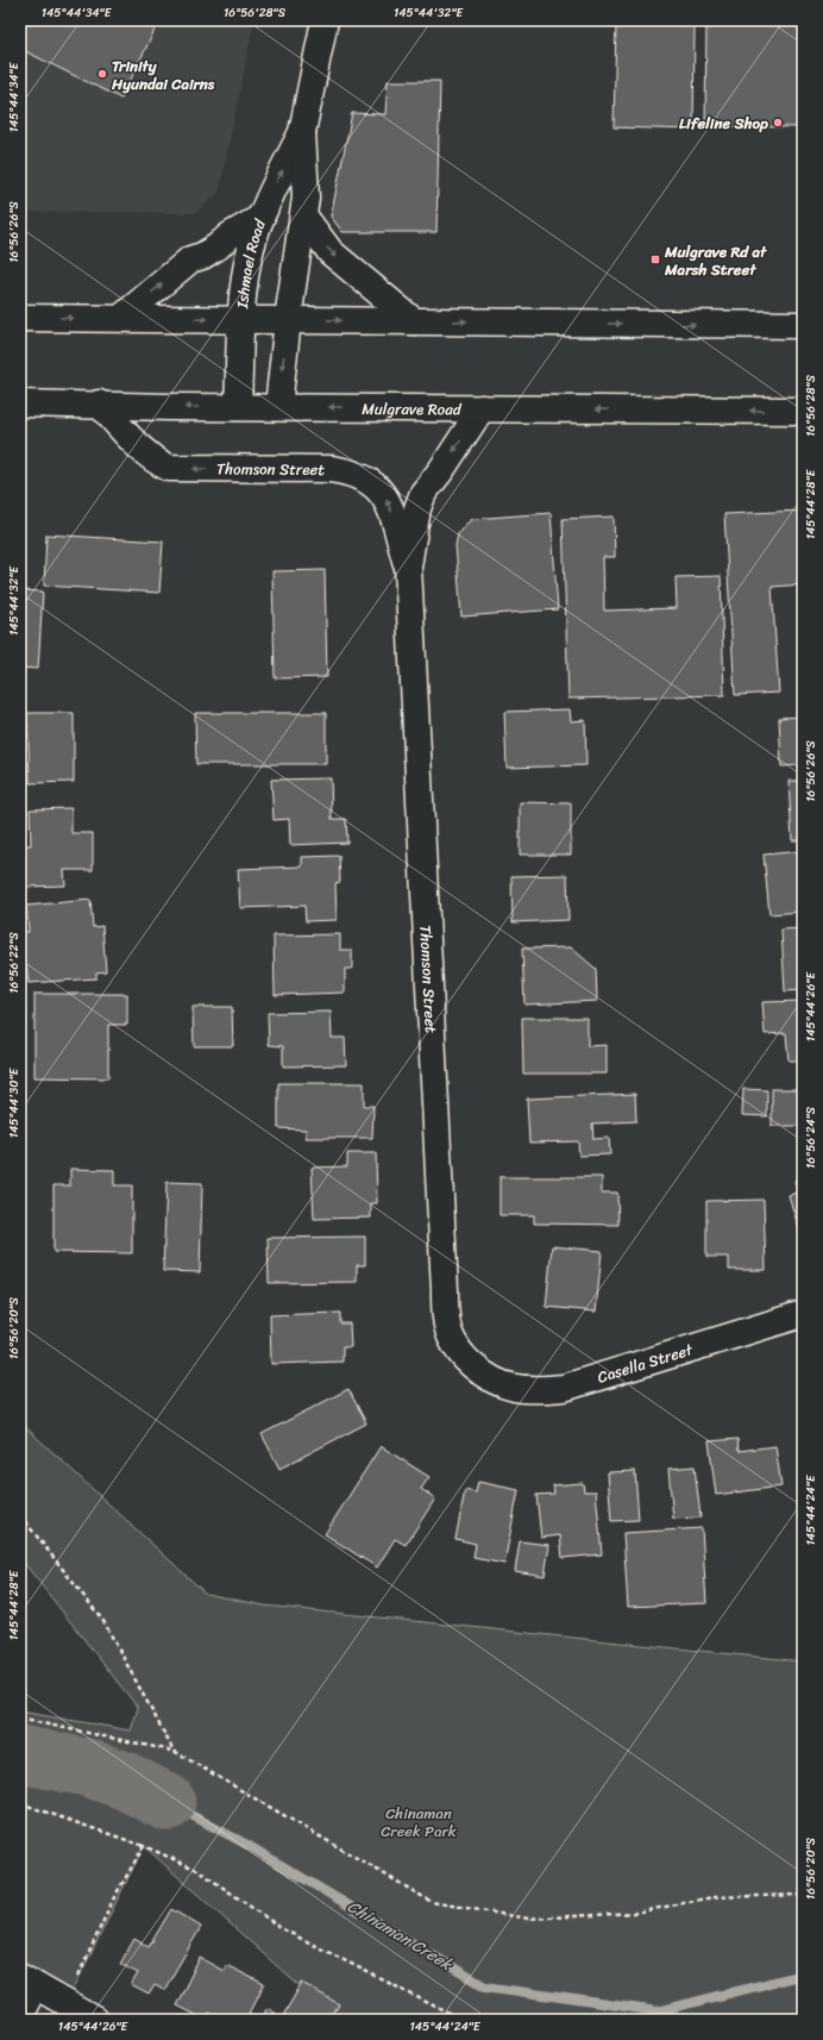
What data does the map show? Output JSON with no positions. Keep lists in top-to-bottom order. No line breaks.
{"streets":{"street":["Ishmael Road","Mulgrave Road","Thomson Street","Casella Street"]},"crossings":[["Ishmael Road","Mulgrave Road"],["Mulgrave Road","Thomson Street"],["Thomson Street","Casella Street"]],"water":["Chinaman Creek"],"parks":["Chinaman Creek Park"],"places":{"other":["Trinity Hyundai Cairns","Lifeline Shop"],"transit":["Mulgrave Rd at Marsh Street"]},"coordinates":["145°44'34\"E","16°56'28\"S","145°44'32\"E","16°56'26\"S","145°44'28\"E","16°56'22\"S","145°44'26\"E","145°44'30\"E","16°56'24\"S","16°56'20\"S","145°44'24\"E"]}
